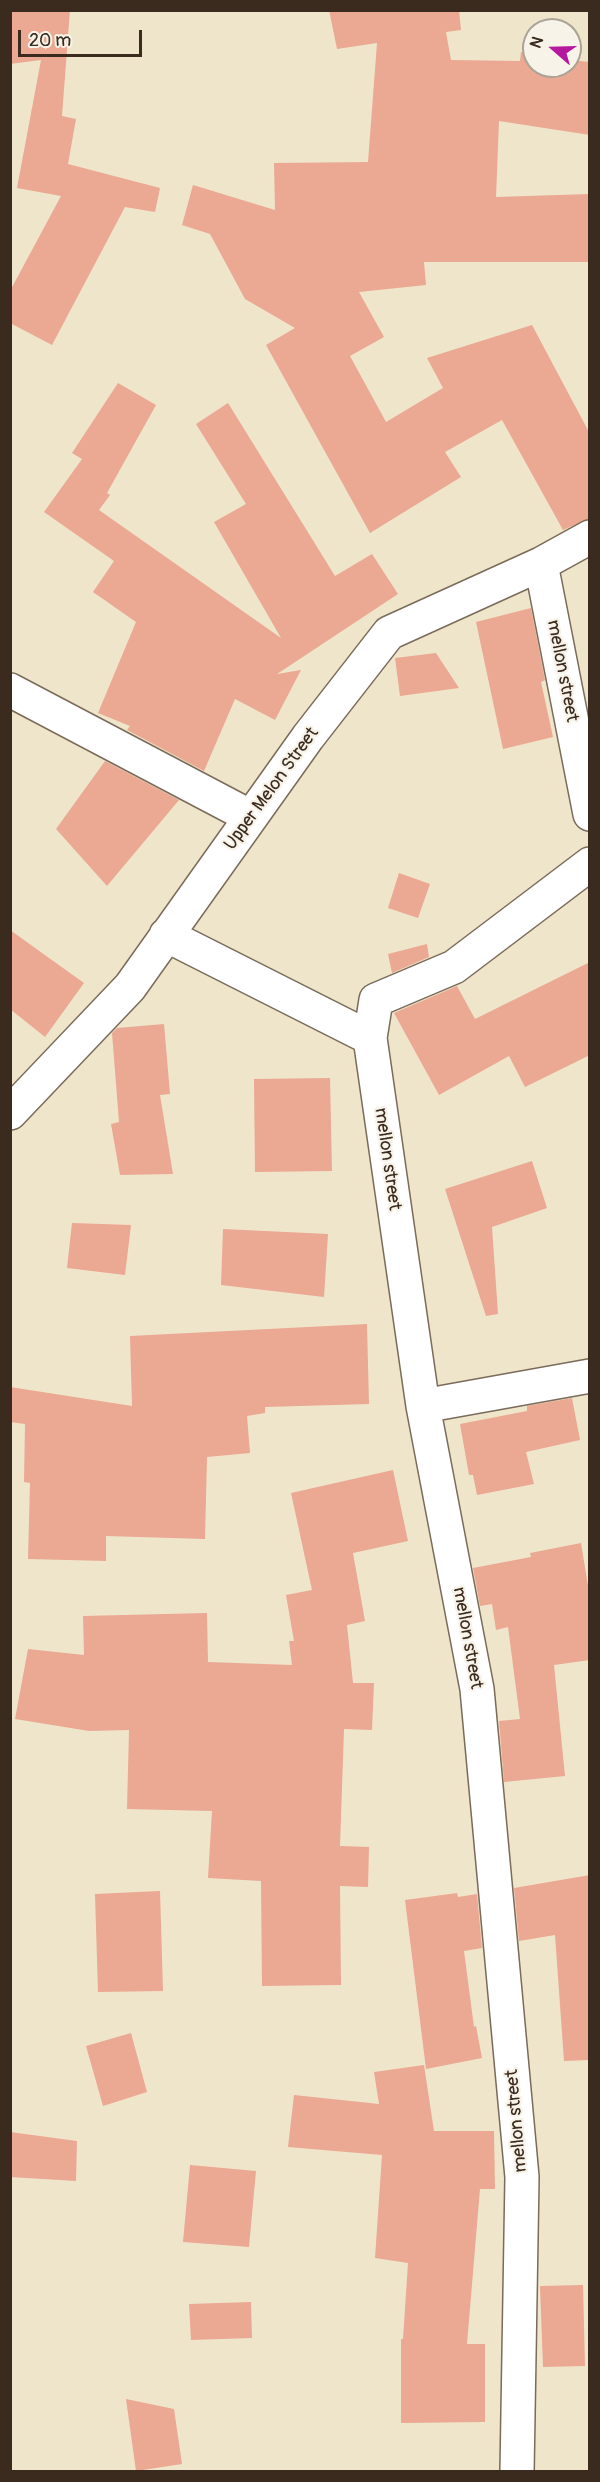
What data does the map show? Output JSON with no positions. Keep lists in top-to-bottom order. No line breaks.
{"streets":{"street":["mellon street","Upper Melon Street"]},"crossings":[["mellon street","Upper Melon Street"]],"scale_bar":"20 m","north":"left"}
